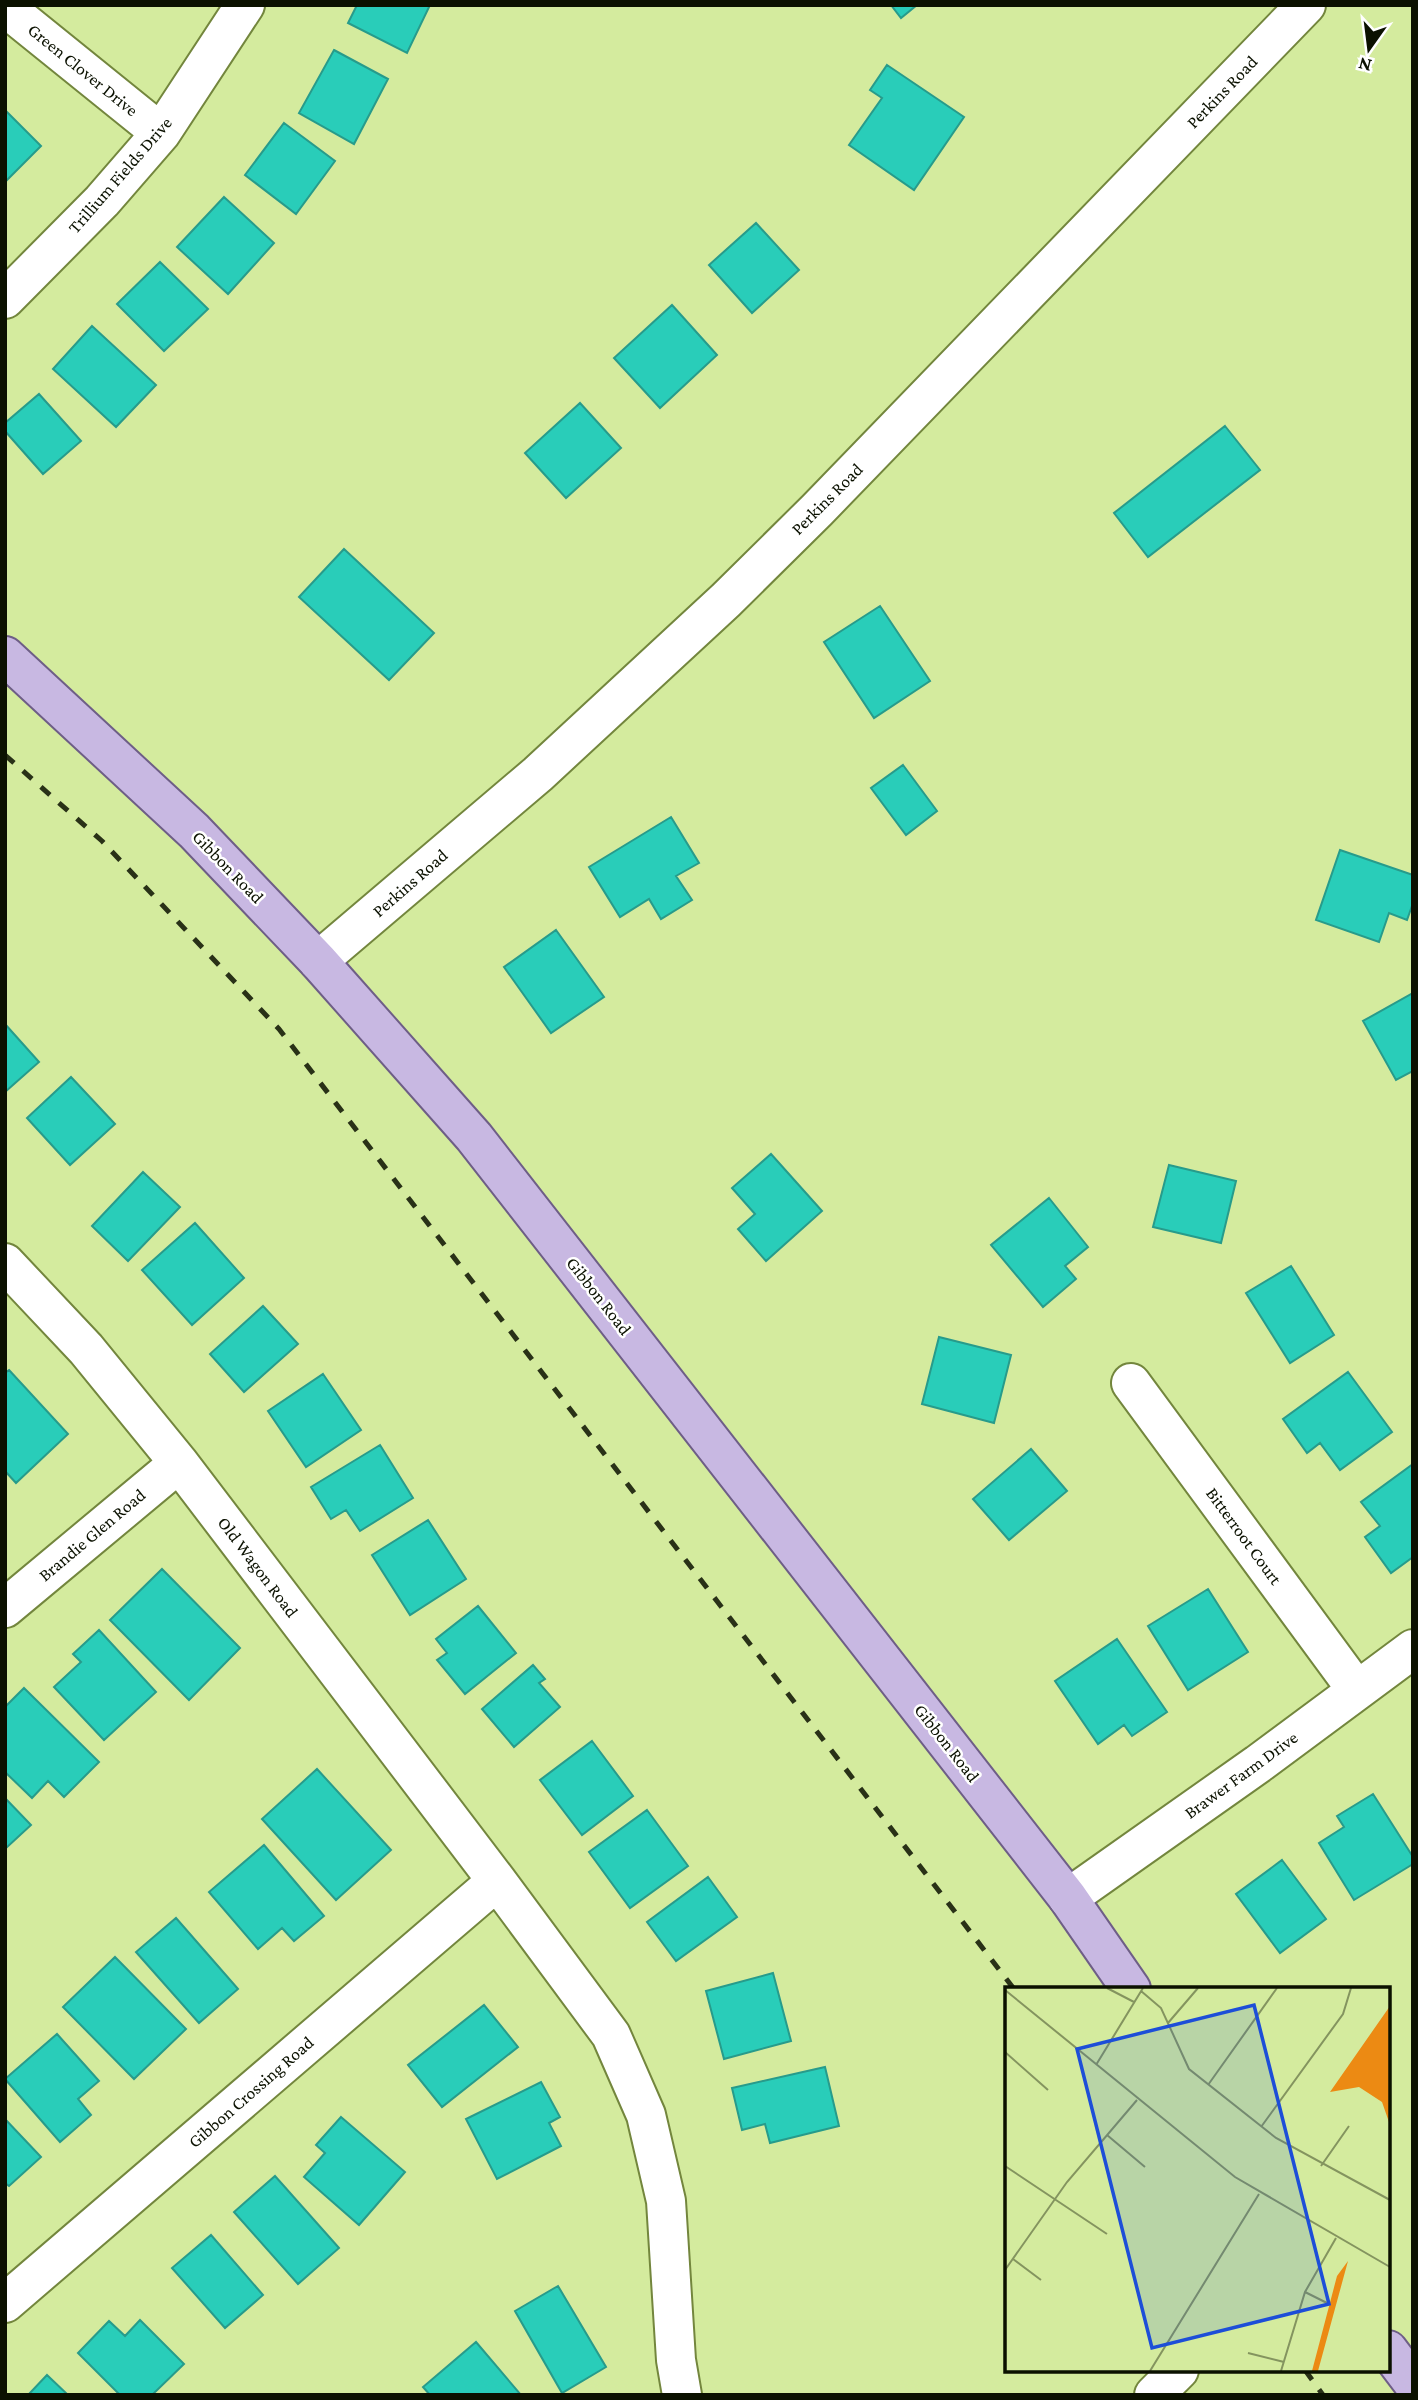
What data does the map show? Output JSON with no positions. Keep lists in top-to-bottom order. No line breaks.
{"streets":{"main road":["Gibbon Road"],"street":["Green Clover Drive","Perkins Road","Trillium Fields Drive","Brandie Glen Road","Bitterroot Court","Old Wagon Road","Brawer Farm Drive","Gibbon Crossing Road"]},"crossings":[["Green Clover Drive","Trillium Fields Drive"],["Perkins Road","Gibbon Road"],["Gibbon Road","Brawer Farm Drive"],["Brandie Glen Road","Old Wagon Road"],["Bitterroot Court","Brawer Farm Drive"],["Old Wagon Road","Gibbon Crossing Road"]],"north":"bottom"}
